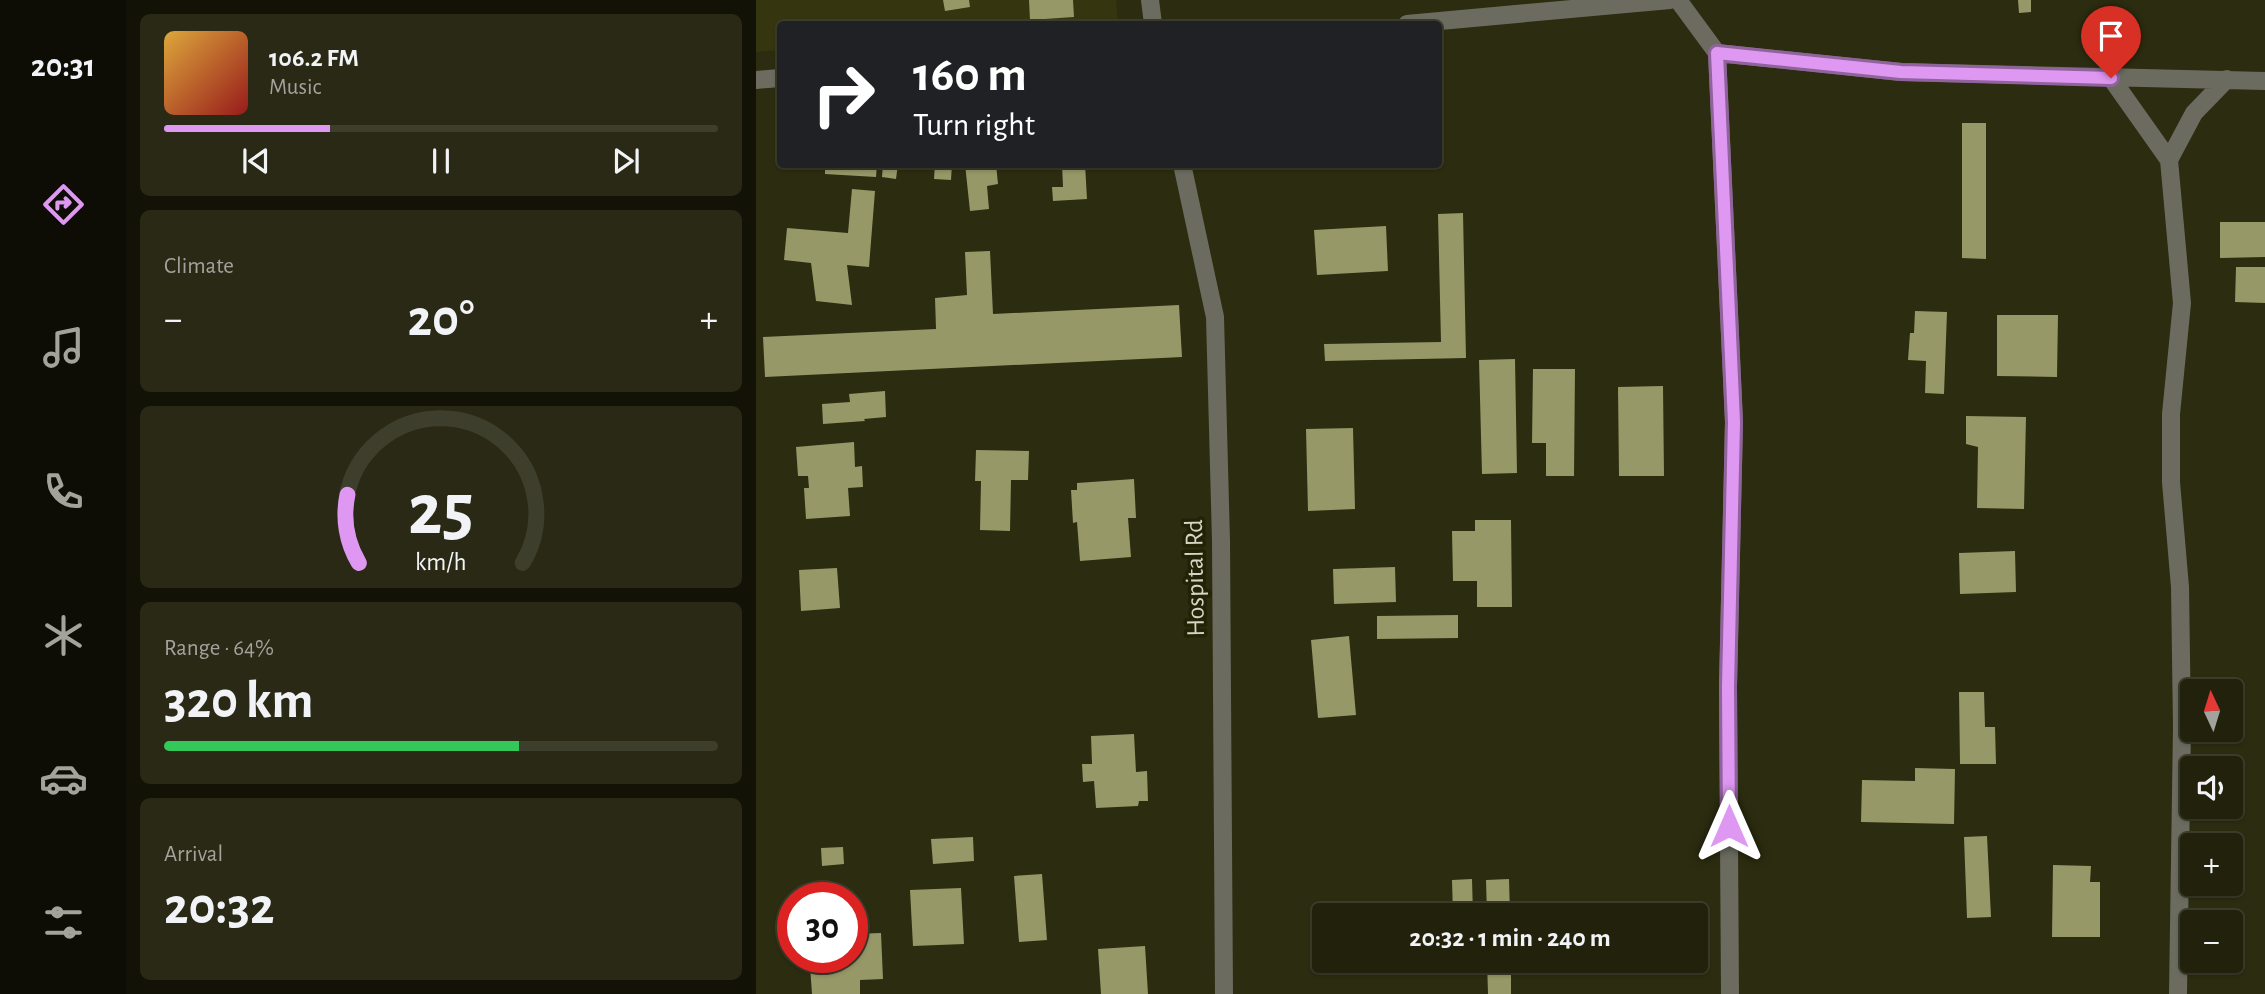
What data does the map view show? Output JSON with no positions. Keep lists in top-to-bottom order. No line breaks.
{"streets":{"street":["Hospital Rd"]},"north":"top","page":{"tabs":"20:31","turn":["160 m","Turn right"],"song":["106.2 FM","Music"],"tile":["Climate",["Range · 64%","320 km"],["Arrival","20:32"]],"heat":["−","20°","+"],"map_buttons":["+","−"],"limit":"30","trip":"20:32 · 1 min · 240 m","gauge":["25","km/h"]}}
